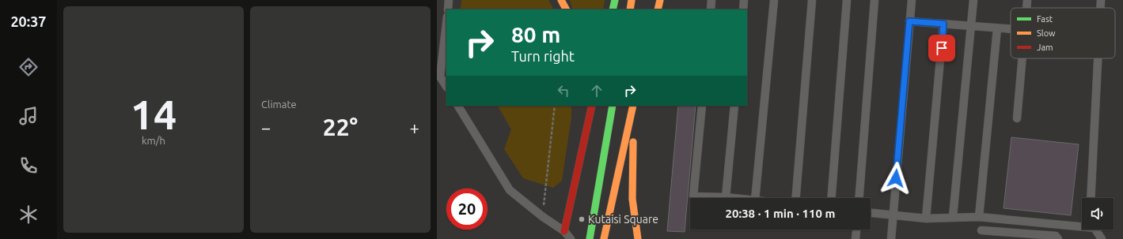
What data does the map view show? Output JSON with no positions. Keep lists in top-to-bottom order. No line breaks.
{"places":["Kutaisi Square"],"legend":["Fast","Slow","Jam"],"page":{"tabs":"20:37","tile":[["14","km/h"],"Climate"],"turn":["80 m","Turn right"],"heat":["−","22°","+"],"limit":"20","trip":"20:38 · 1 min · 110 m"}}
